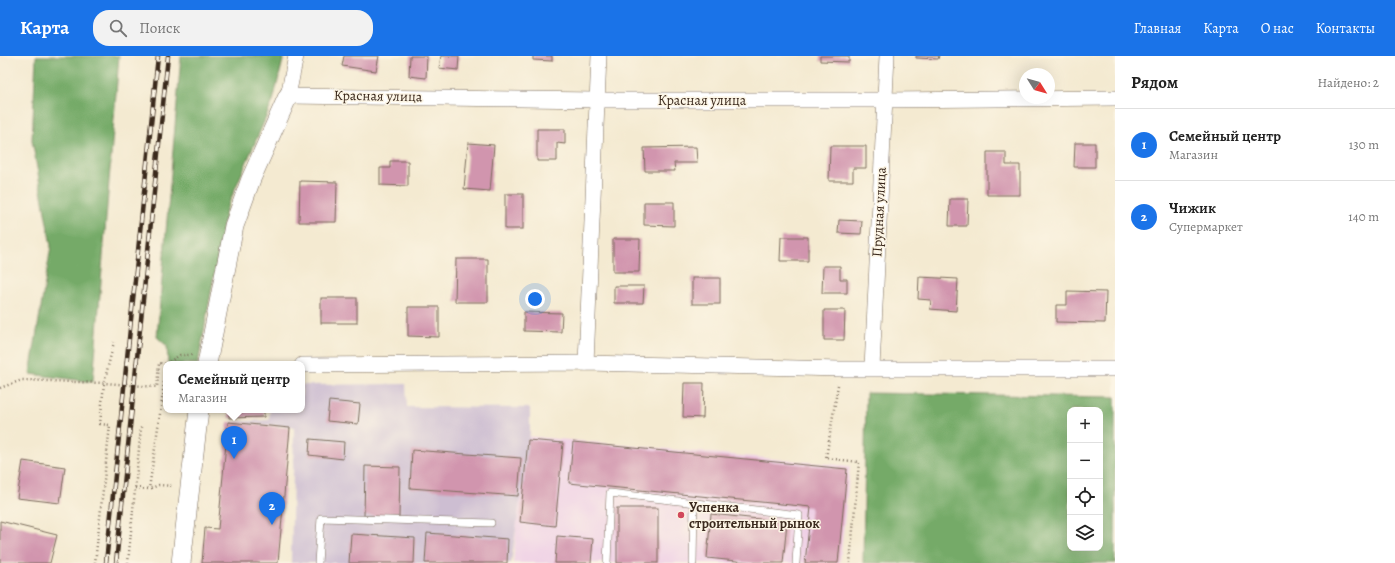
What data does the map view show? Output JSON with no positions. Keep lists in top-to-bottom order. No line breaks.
{"streets":{"street":["Красная улица","Прудная улица"]},"crossings":[["Красная улица","Прудная улица"]],"places":["Успенка строительный рынок"],"north":"bottom right","page":{"header":"Карта","search":"Поиск","nav":["Главная","Карта","О нас","Контакты"],"heading":["Рядом","Найдено: 2"],"list":[{"mark":"1","name":"Семейный центр","note":"Магазин","value":"130 m"},{"mark":"2","name":"Чижик","note":"Супермаркет","value":"140 m"}],"popup":["Семейный центр","Магазин"],"map_buttons":["+","−"],"pins":["1","2"]}}
